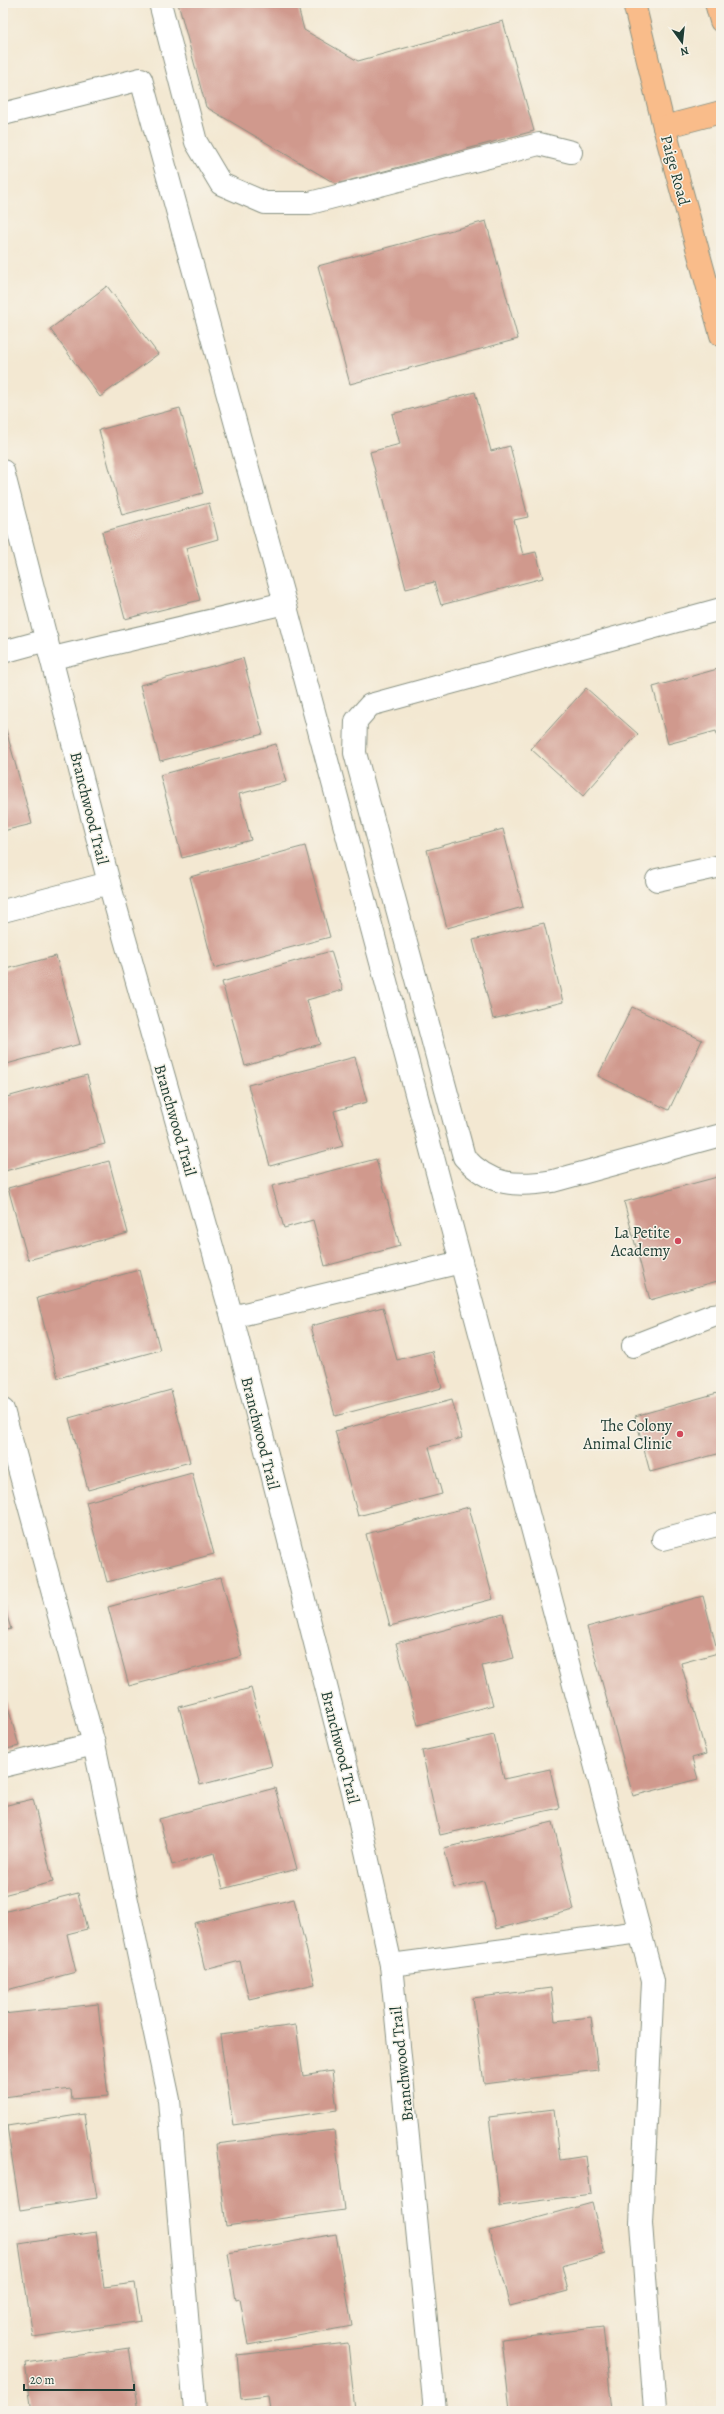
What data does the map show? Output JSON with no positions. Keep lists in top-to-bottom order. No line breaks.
{"streets":{"main road":["Paige Road"],"street":["Branchwood Trail"]},"places":["La Petite Academy","The Colony Animal Clinic"],"scale_bar":"20 m","north":"bottom"}
